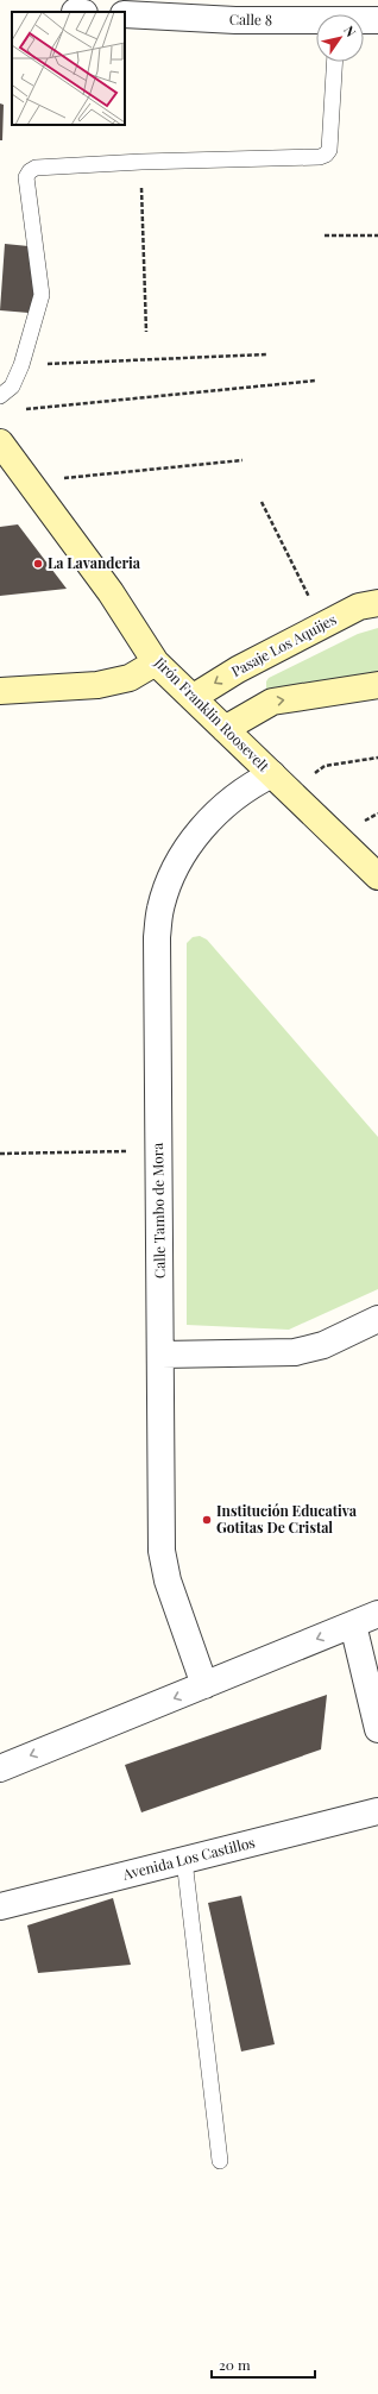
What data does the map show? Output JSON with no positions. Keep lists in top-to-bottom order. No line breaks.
{"streets":{"street":["Calle 8","Pasaje Los Aquijes","Jirón Franklin Roosevelt","Calle Tambo de Mora","Avenida Los Castillos"]},"crossings":[["Pasaje Los Aquijes","Jirón Franklin Roosevelt"],["Jirón Franklin Roosevelt","Calle Tambo de Mora"]],"places":["La Lavanderia","Institución Educativa Gotitas De Cristal"],"scale_bar":"20 m","north":"top right"}
